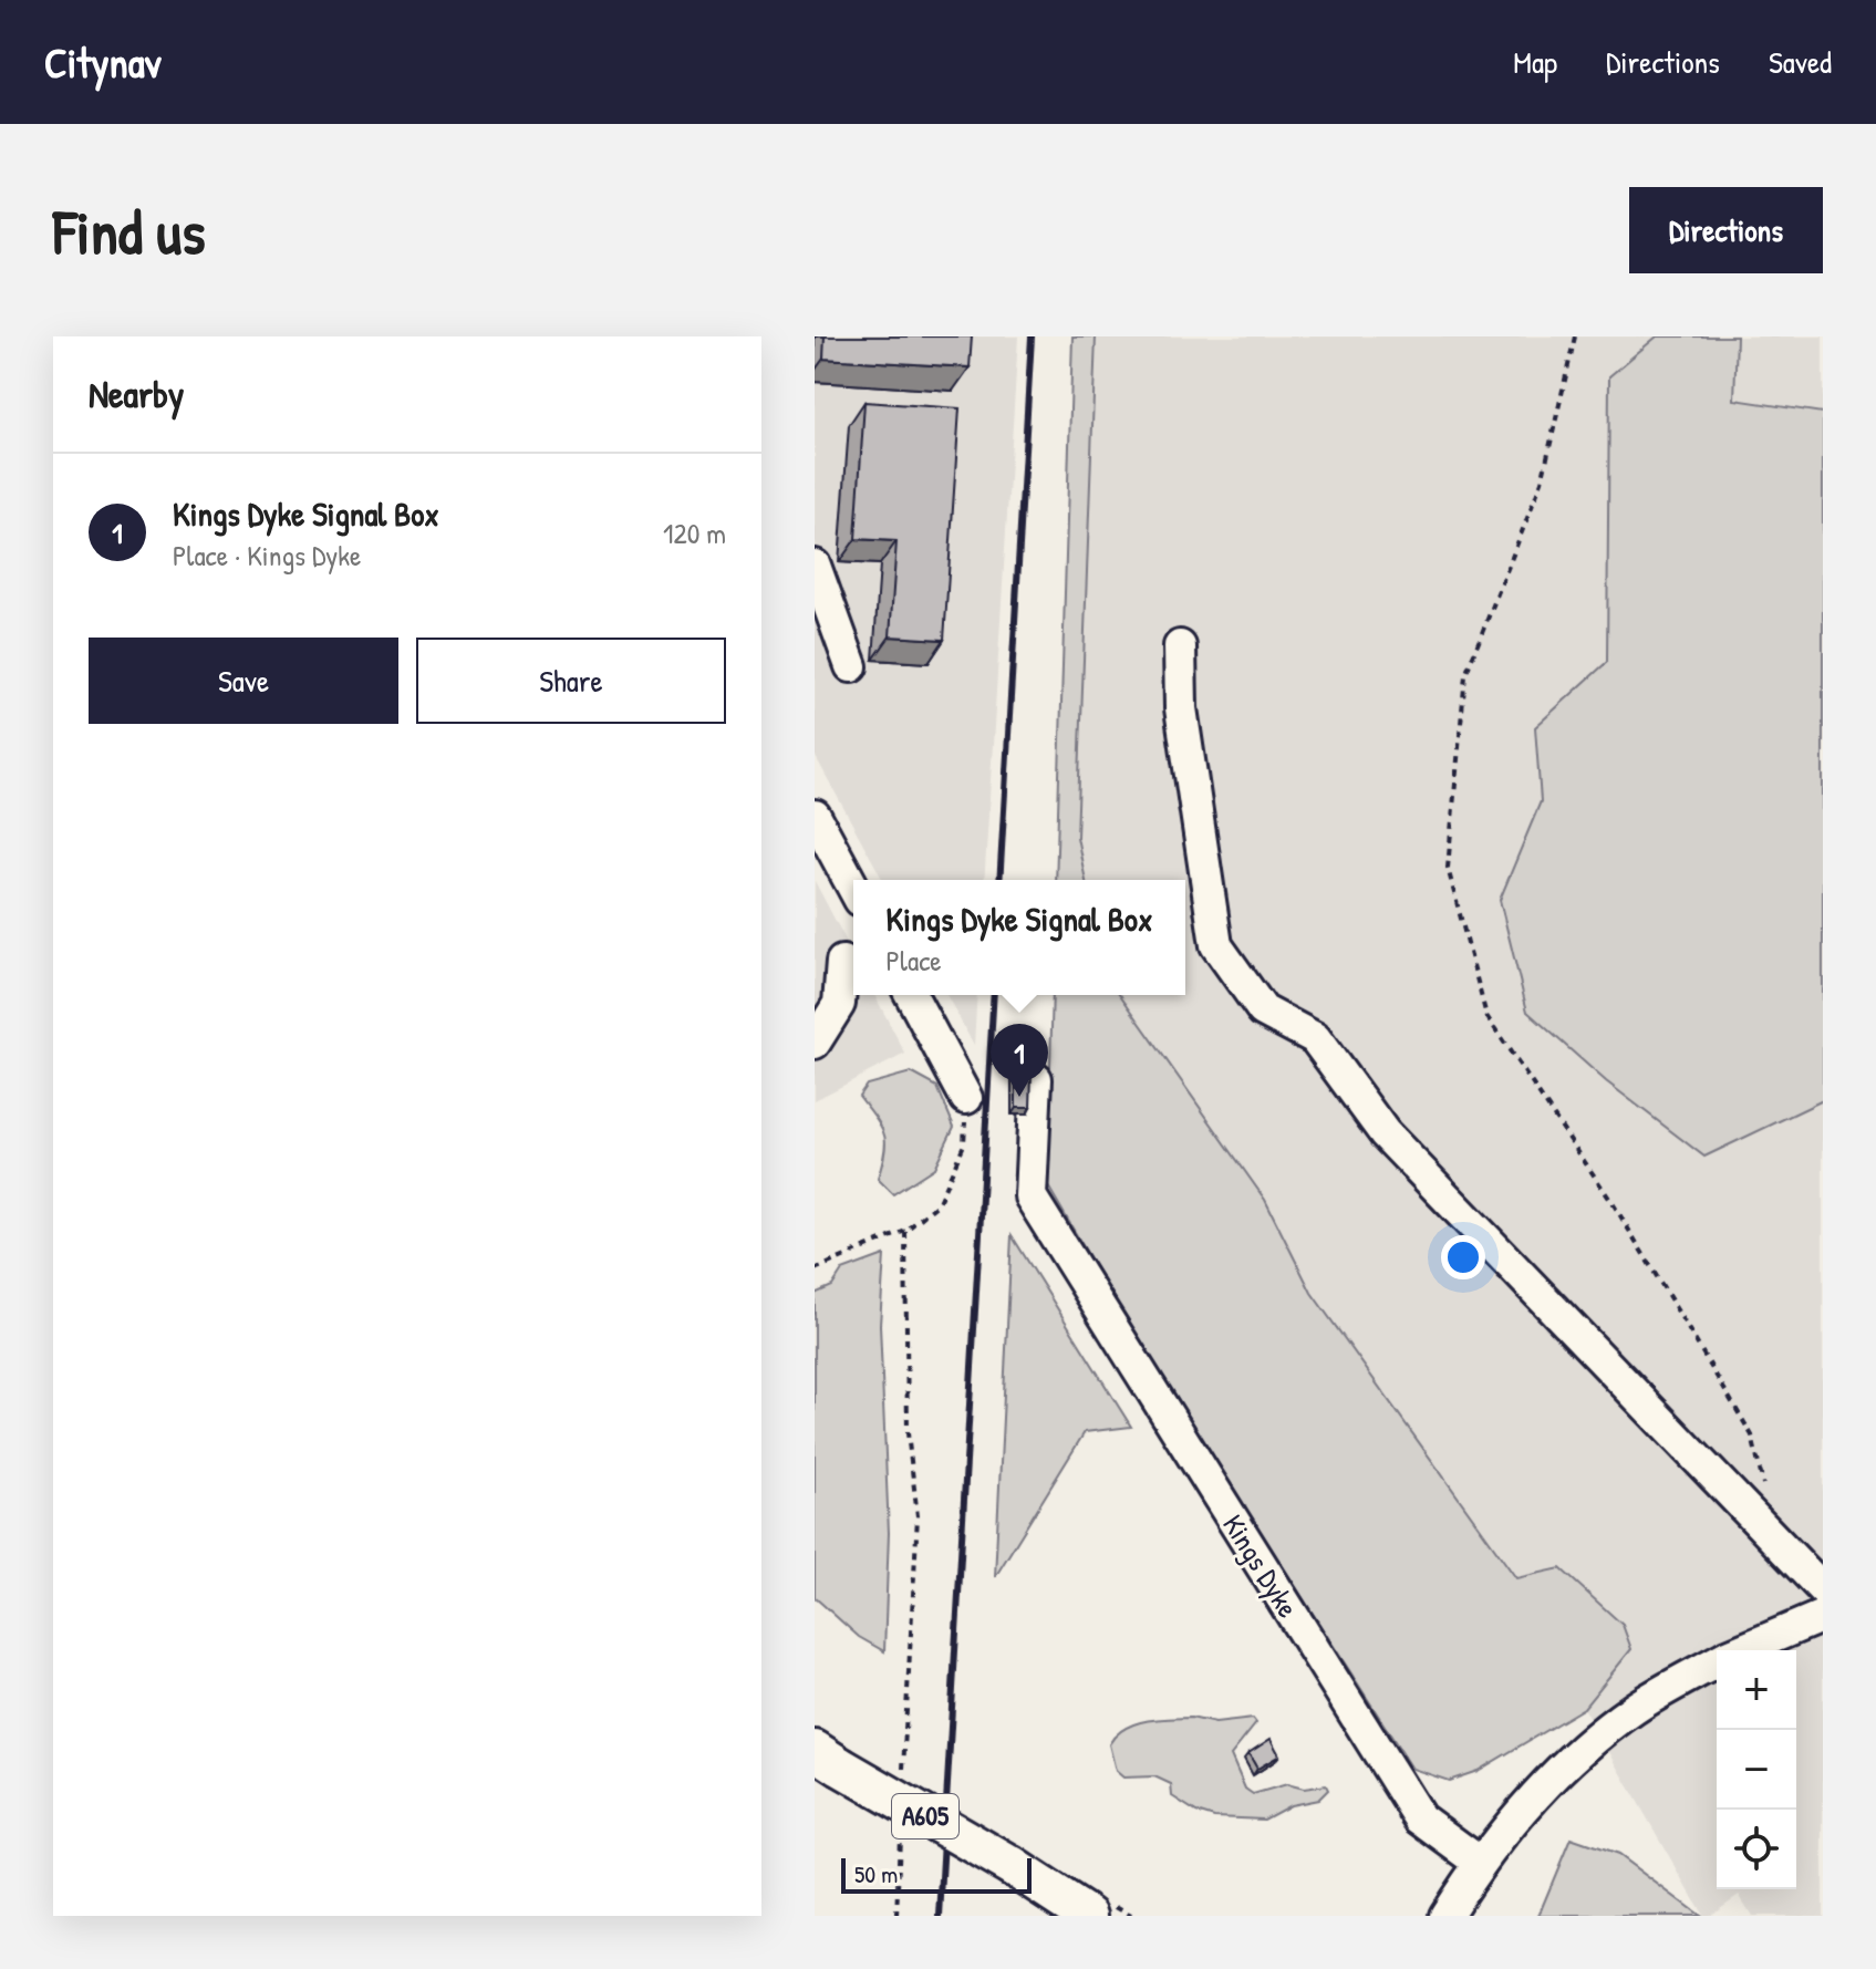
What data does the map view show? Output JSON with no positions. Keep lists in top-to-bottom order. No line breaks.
{"streets":{"main road":["A605"],"street":["Kings Dyke"]},"scale_bar":"50 m","page":{"header":"Citynav","nav":["Map","Directions","Saved"],"buttons":["Directions",["Save","Share"]],"title":"Find us","heading":"Nearby","list":[{"mark":"1","name":"Kings Dyke Signal Box","note":"Place · Kings Dyke","value":"120 m"}],"popup":["Kings Dyke Signal Box","Place"],"pins":"1","map_buttons":["+","−"],"scale":"50 m"}}
